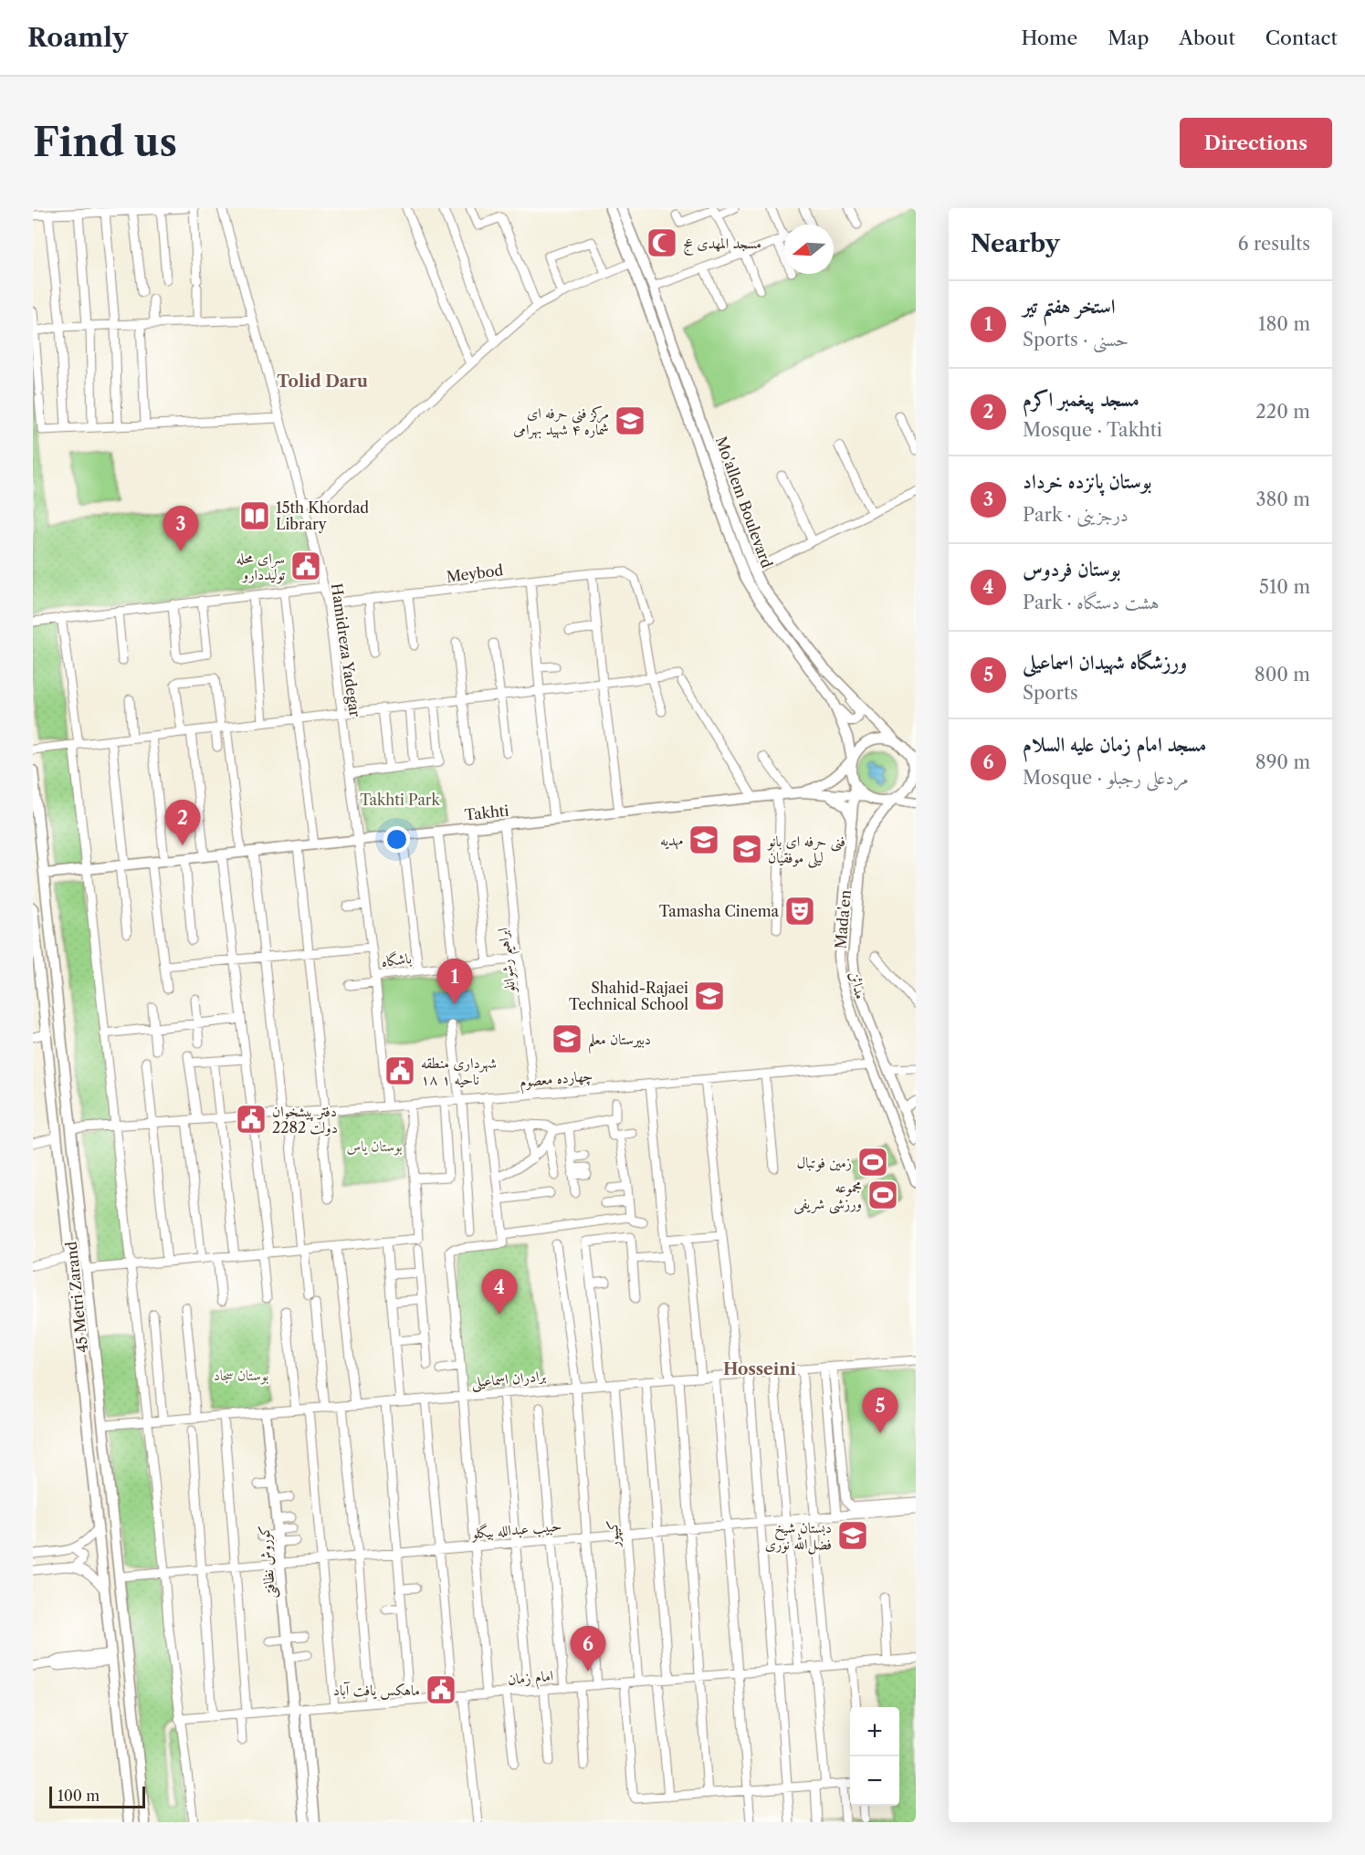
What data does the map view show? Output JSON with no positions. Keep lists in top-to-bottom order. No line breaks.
{"streets":{"main road":["Mo'allem Boulevard","Takhti","Mada'en","مدائن","45 Metri Zarand","کوروش نظافتی"],"street":["Meybod","Hamidreza Yadegar","باشگاه","ابراهیم رشوانلو","چهارده معصوم","برادران اسماعیلی","حبیب عبدالله بیگلو","کیپور","امام زمان"]},"crossings":[["Mo'allem Boulevard","Takhti"],["Mo'allem Boulevard","Mada'en"],["Mo'allem Boulevard","مدائن"],["Meybod","Hamidreza Yadegar"],["Hamidreza Yadegar","Takhti"],["Hamidreza Yadegar","باشگاه"],["Hamidreza Yadegar","چهارده معصوم"],["Takhti","Mada'en"],["Takhti","ابراهیم رشوانلو"],["Takhti","مدائن"],["Takhti","45 Metri Zarand"],["Mada'en","مدائن"],["باشگاه","ابراهیم رشوانلو"],["ابراهیم رشوانلو","چهارده معصوم"],["مدائن","چهارده معصوم"],["چهارده معصوم","45 Metri Zarand"],["45 Metri Zarand","برادران اسماعیلی"],["45 Metri Zarand","حبیب عبدالله بیگلو"],["برادران اسماعیلی","کیپور"],["برادران اسماعیلی","کوروش نظافتی"],["حبیب عبدالله بیگلو","کیپور"],["حبیب عبدالله بیگلو","کوروش نظافتی"],["کیپور","امام زمان"],["کوروش نظافتی","امام زمان"]],"districts":["Tolid Daru","Hosseini"],"parks":["Takhti Park","بوستان یاس","بوستان سجاد"],"places":{"mosque":["مسجد المهدی عج"],"school or university":["مرکز فنی حرفه ای شماره ۴ شهید بهرامی","مهدیه","فنی حرفه ای بانو لیلی موفقیان","Shahid-Rajaei Technical School","دبیرستان معلم","دبستان شیخ فضل‌الله نوری"],"library":["15th Khordad Library"],"public building":["سرای محله تولیددارو","شهرداری منطقه ۱۸ ناحیه ۱","دفتر پیشخوان دولت 2282","ماهکس یافت آباد"],"theatre":["Tamasha Cinema"],"sports":["زمین فوتبال","مجموعه ورزشی شریفی"]},"scale_bar":"100 m","north":"left","page":{"header":"Roamly","nav":["Home","Map","About","Contact"],"buttons":"Directions","title":"Find us","heading":["Nearby","6 results"],"list":[{"mark":"1","name":"استخر هفتم تیر","note":"Sports · حسنی","value":"180 m"},{"mark":"2","name":"مسجد پیغمبر اکرم","note":"Mosque · Takhti","value":"220 m"},{"mark":"3","name":"بوستان پانزده خرداد","note":"Park · درجزینی","value":"380 m"},{"mark":"4","name":"بوستان فردوس","note":"Park · هشت دستگاه","value":"510 m"},{"mark":"5","name":"ورزشگاه شهیدان اسماعیلی","note":"Sports","value":"800 m"},{"mark":"6","name":"مسجد امام زمان علیه السلام","note":"Mosque · مردعلی رجبلو","value":"890 m"}],"pins":["3","2","1","4","5","6"],"map_buttons":["+","−"],"scale":"100 m"}}
